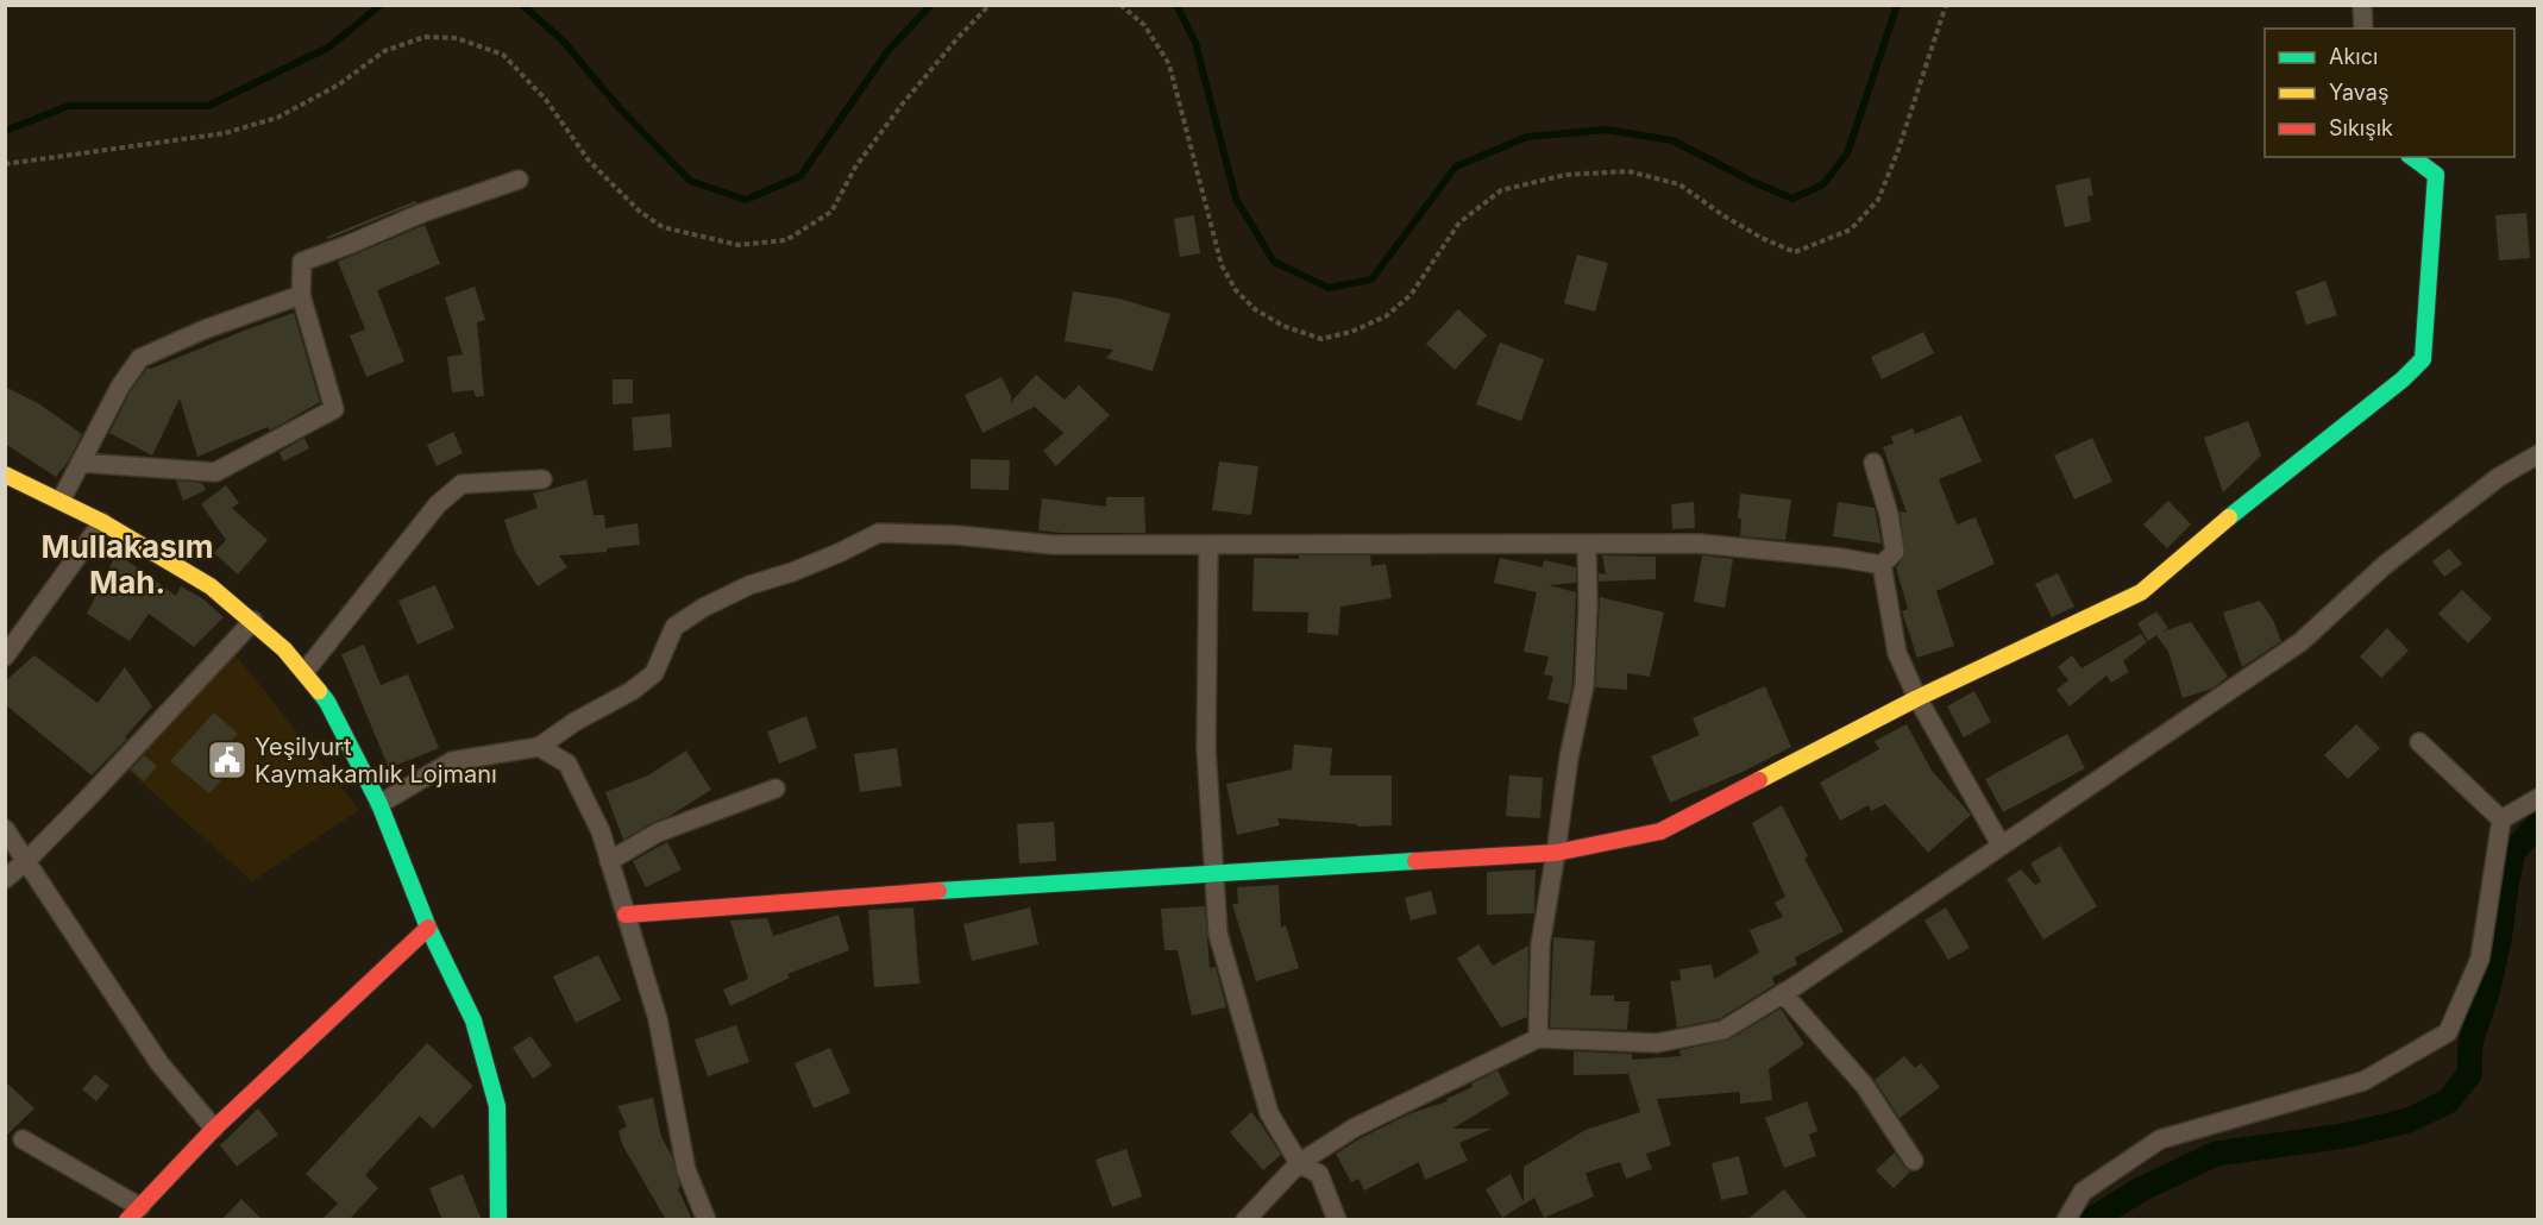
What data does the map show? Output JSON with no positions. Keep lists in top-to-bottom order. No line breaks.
{"districts":["Mullakasım Mah."],"places":{"public building":["Yeşilyurt Kaymakamlık Lojmanı"]},"legend":["Akıcı","Yavaş","Sıkışık"]}
